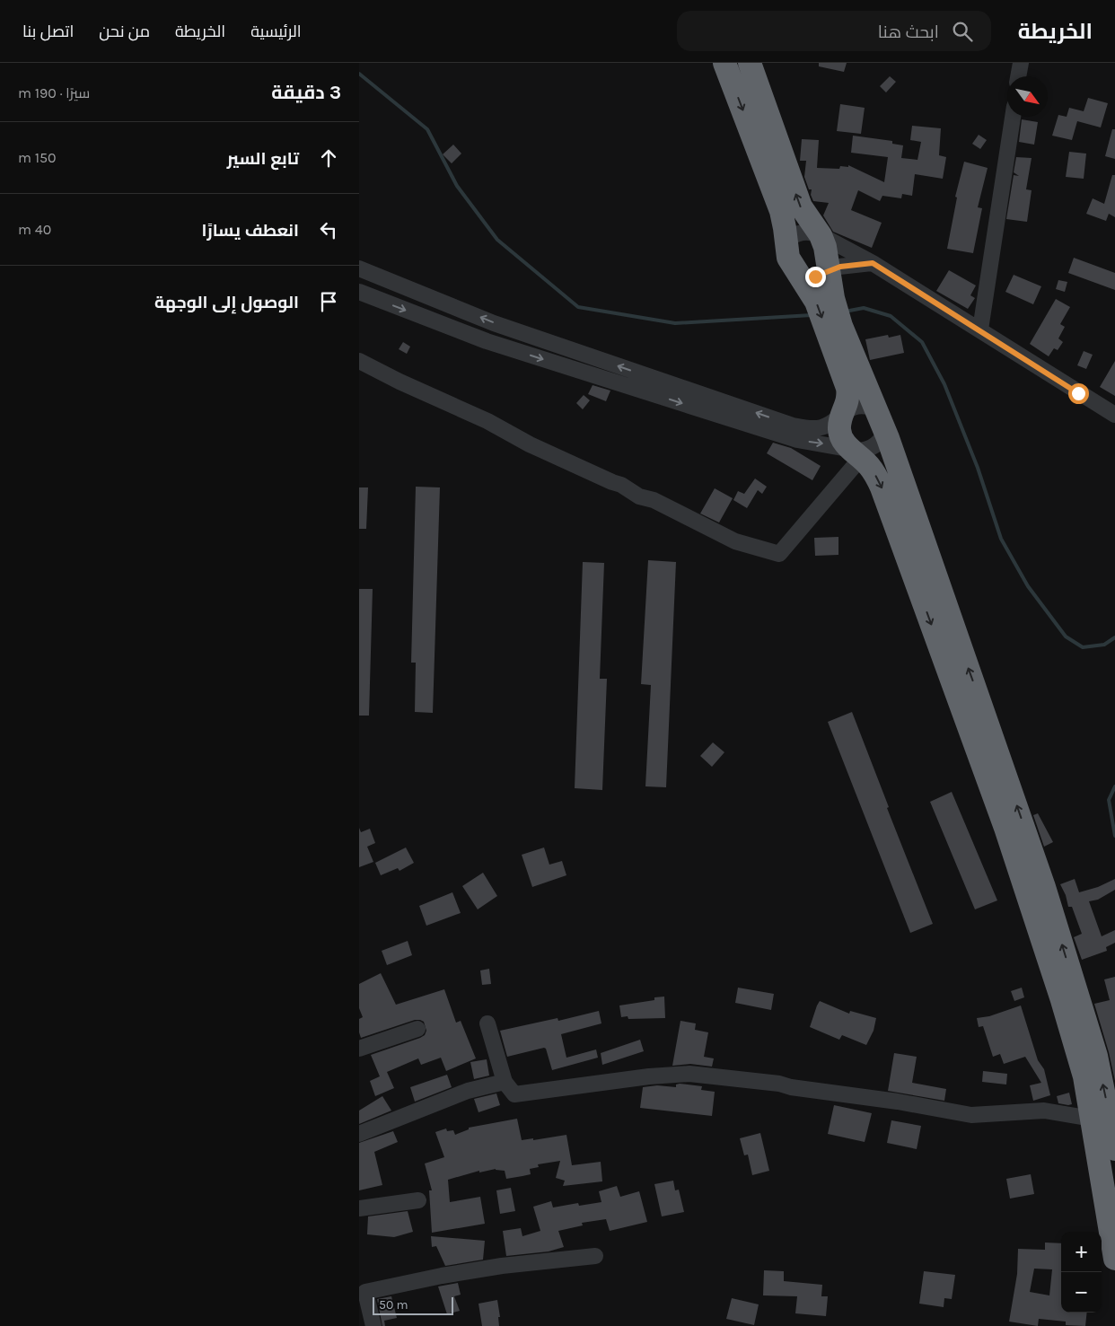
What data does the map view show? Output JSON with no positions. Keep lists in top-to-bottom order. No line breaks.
{"scale_bar":"50 m","north":"bottom right","page":{"header":"الخريطة","search":"ابحث هنا","nav":["الرئيسية","الخريطة","من نحن","اتصل بنا"],"heading":["3 دقيقة","سيرًا · 190 m"],"list":[["تابع السير","150 m"],["انعطف يسارًا","40 m"],"الوصول إلى الوجهة"],"map_buttons":["+","−"],"scale":"50 m"}}
